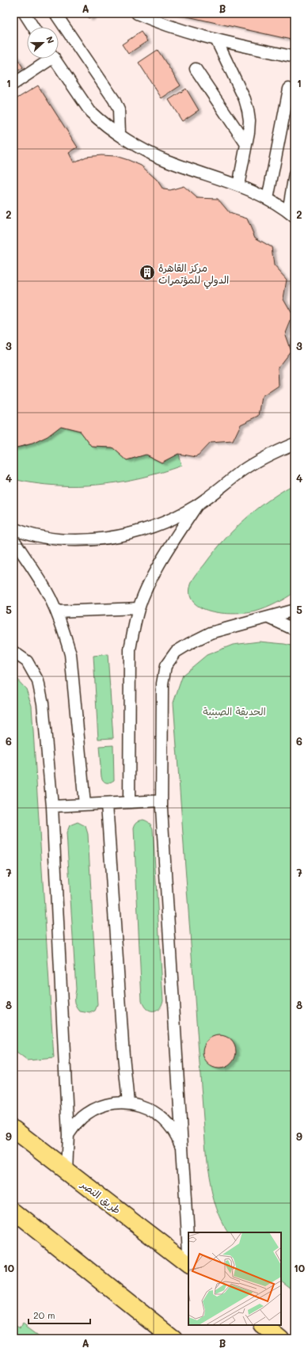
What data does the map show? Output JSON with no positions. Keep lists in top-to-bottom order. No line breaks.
{"streets":{"highway":["طريق النصر"]},"parks":["الحديقة الصينية"],"places":{"building":["مركز القاهرة الدولي للمؤتمرات"]},"scale_bar":"20 m","north":"right","grid":{"columns":["A","B"],"rows":["1","2","3","4","5","6","7","8","9","10"]}}
